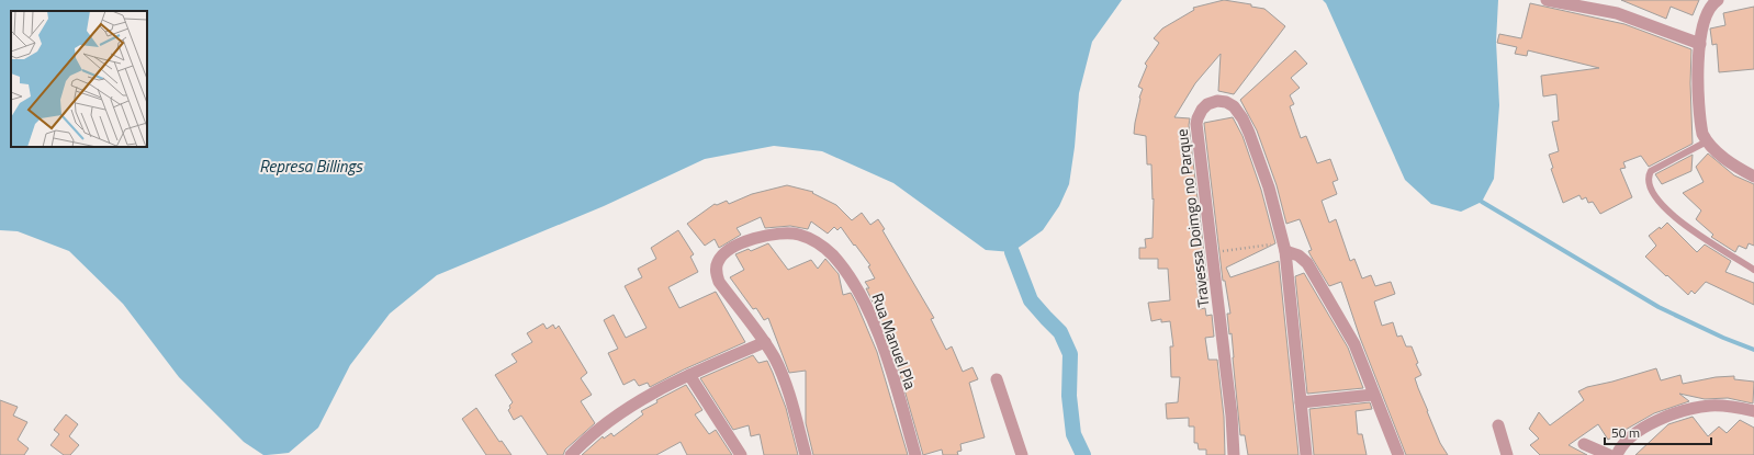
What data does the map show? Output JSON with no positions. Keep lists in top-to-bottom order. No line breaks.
{"streets":{"street":["Travessa Doimgo no Parque","Rua Manuel Pla"]},"water":["Represa Billings"],"scale_bar":"50 m"}
